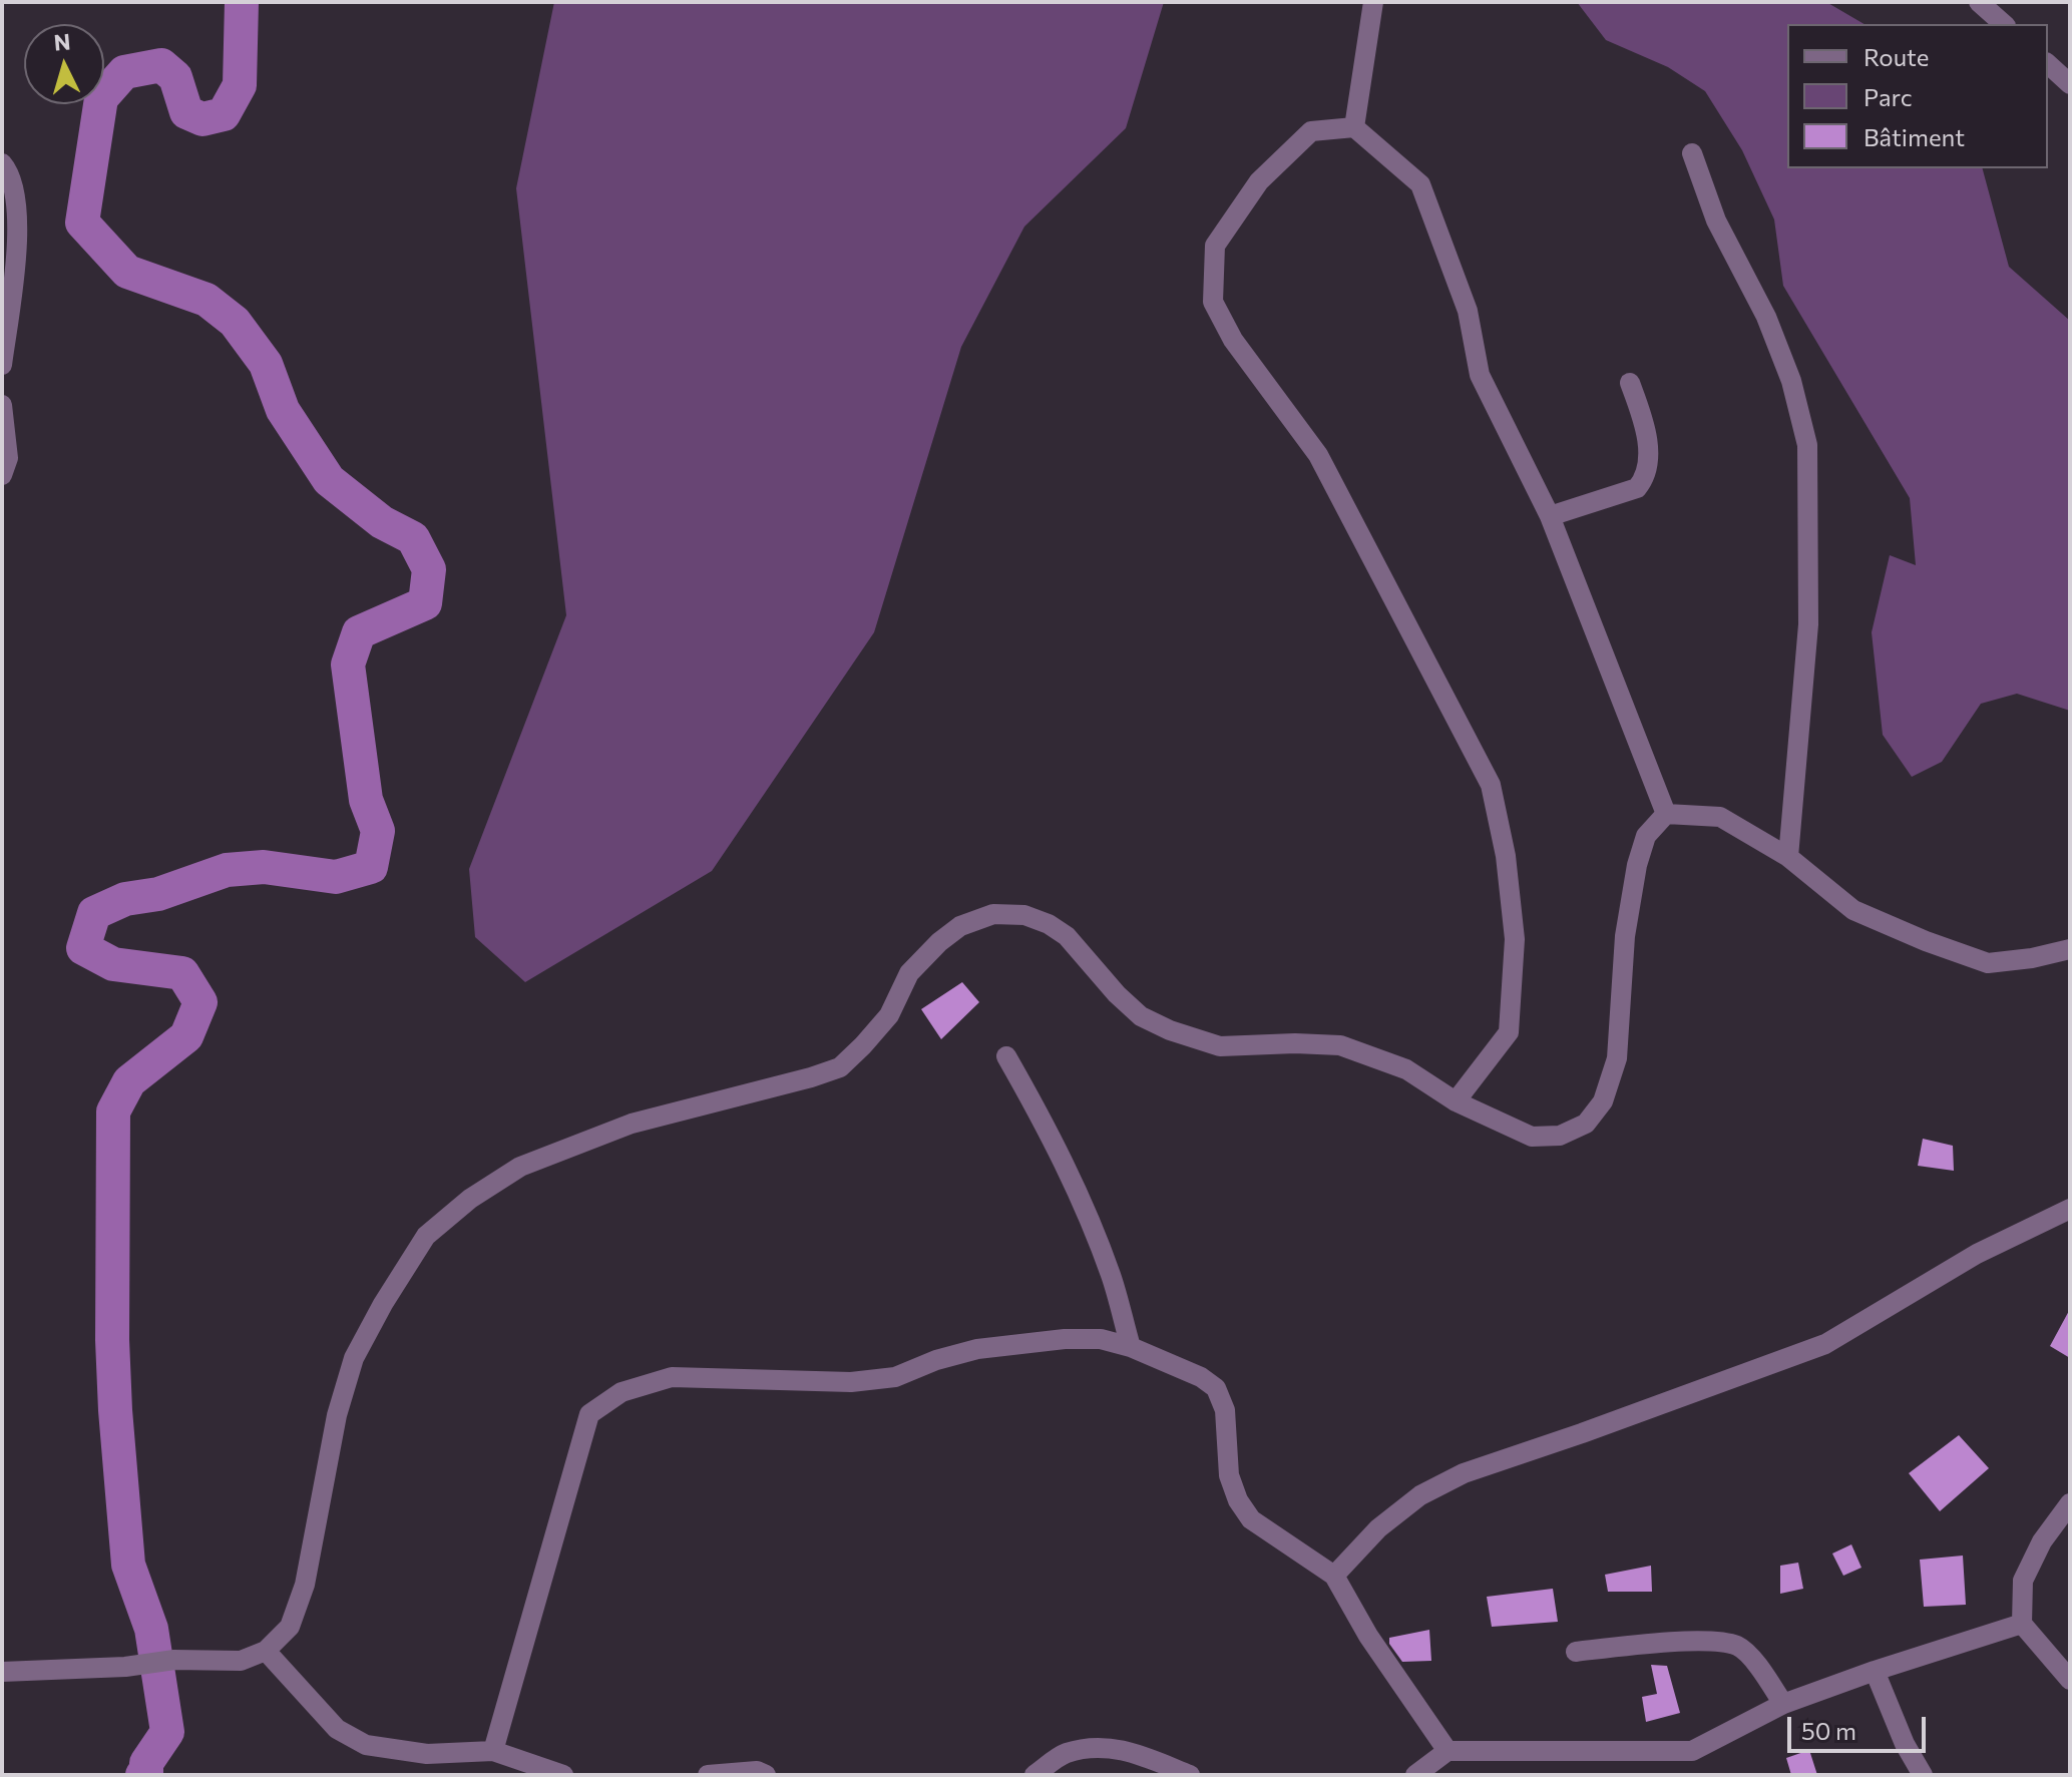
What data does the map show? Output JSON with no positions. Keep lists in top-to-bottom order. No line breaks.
{"legend":["Route","Parc","Bâtiment"],"scale_bar":"50 m","north":"top"}
